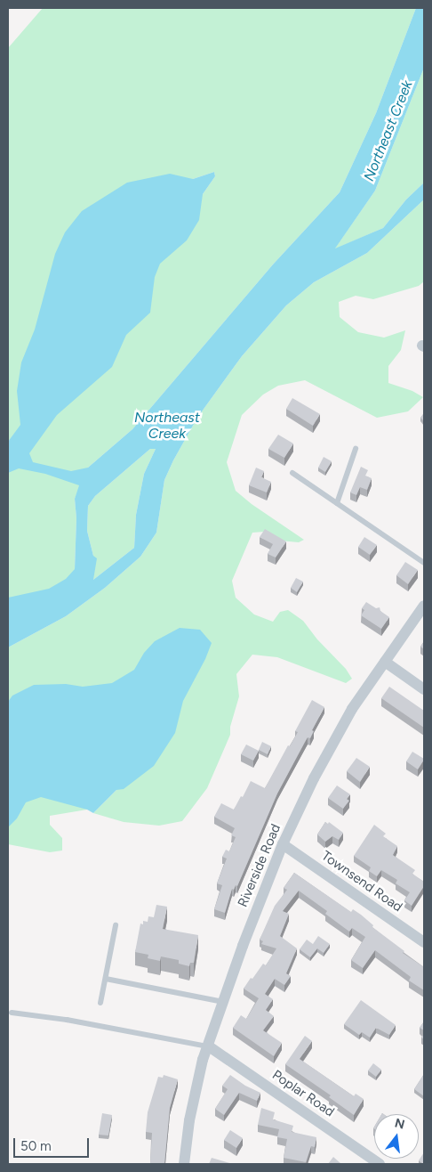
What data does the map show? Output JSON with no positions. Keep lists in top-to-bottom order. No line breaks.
{"streets":{"street":["Riverside Road","Townsend Road","Poplar Road"]},"crossings":[["Riverside Road","Townsend Road"],["Riverside Road","Poplar Road"]],"water":["Northeast Creek"],"scale_bar":"50 m","north":"top"}
